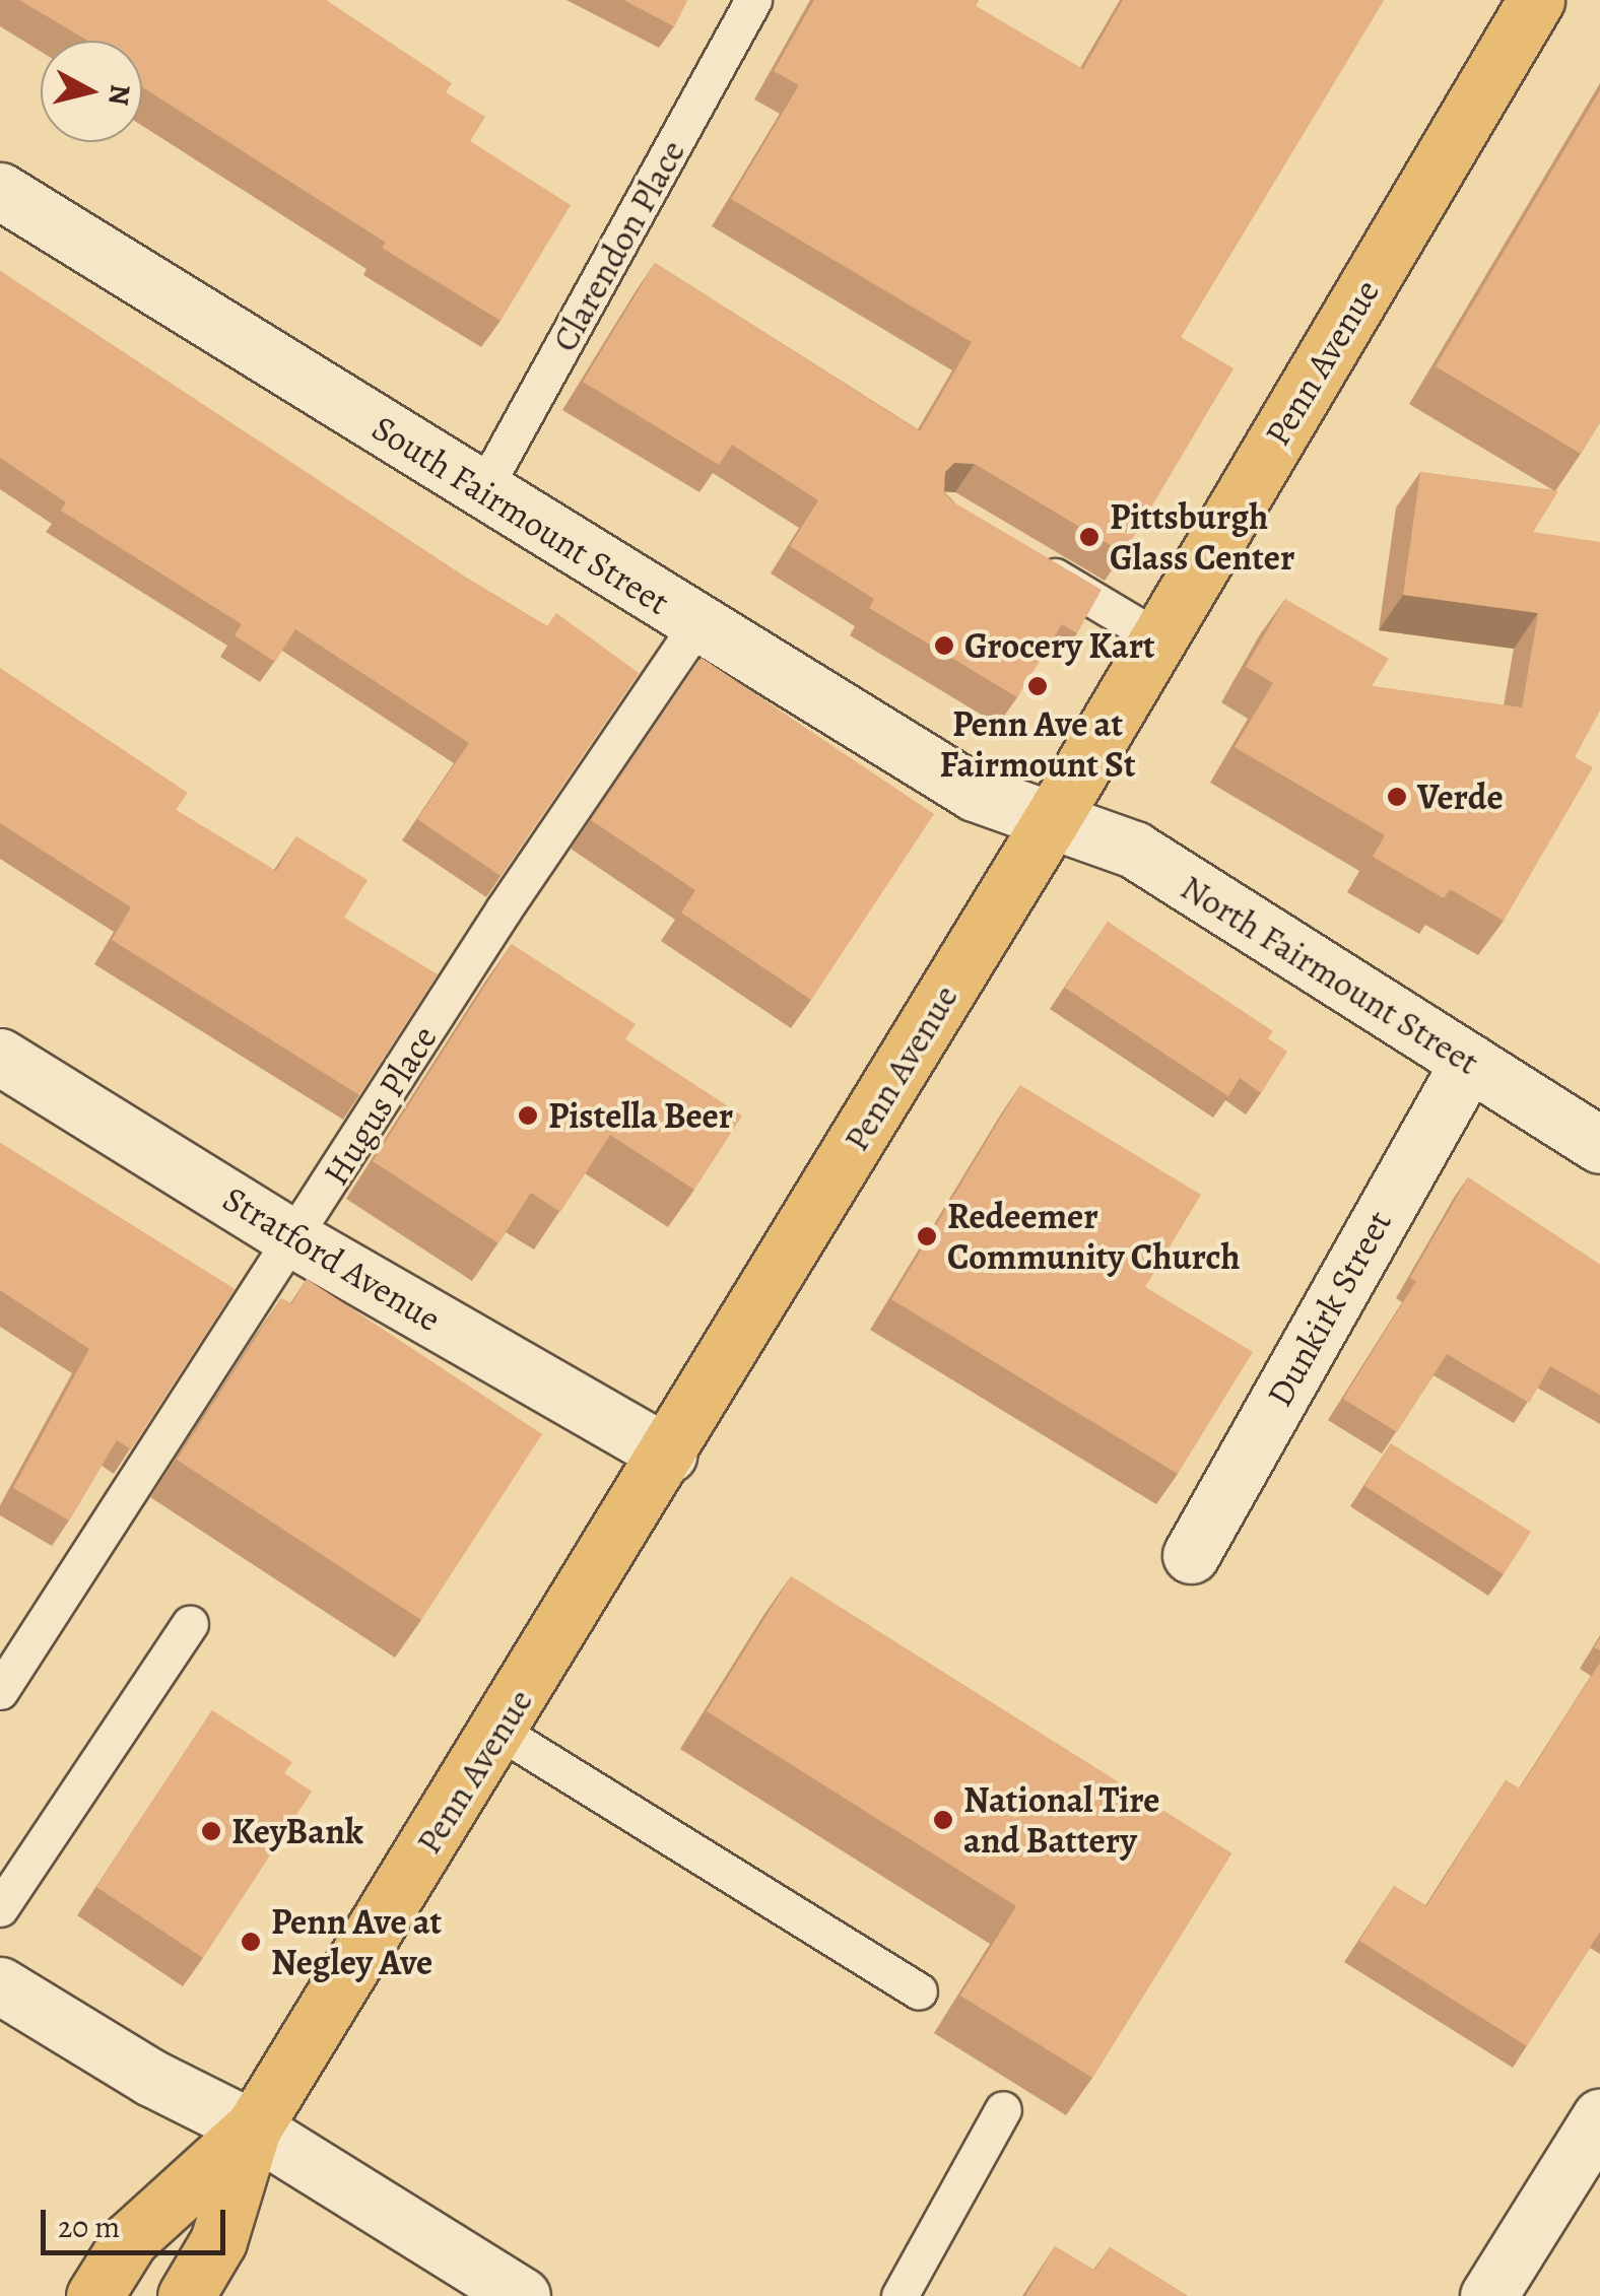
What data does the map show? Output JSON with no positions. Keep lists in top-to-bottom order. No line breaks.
{"streets":{"main road":["Penn Avenue"],"street":["South Fairmount Street","North Fairmount Street","Stratford Avenue","Dunkirk Street"],"lane":["Clarendon Place","Hugus Place"]},"crossings":[["Clarendon Place","South Fairmount Street"],["Penn Avenue","South Fairmount Street"],["Penn Avenue","North Fairmount Street"],["Penn Avenue","Stratford Avenue"],["South Fairmount Street","North Fairmount Street"],["South Fairmount Street","Hugus Place"],["North Fairmount Street","Dunkirk Street"],["Hugus Place","Stratford Avenue"]],"places":["Pittsburgh Glass Center","Grocery Kart","Penn Ave at Fairmount St","Verde","Pistella Beer","Redeemer Community Church","National Tire and Battery","KeyBank","Penn Ave at Negley Ave"],"scale_bar":"20 m","north":"right"}
